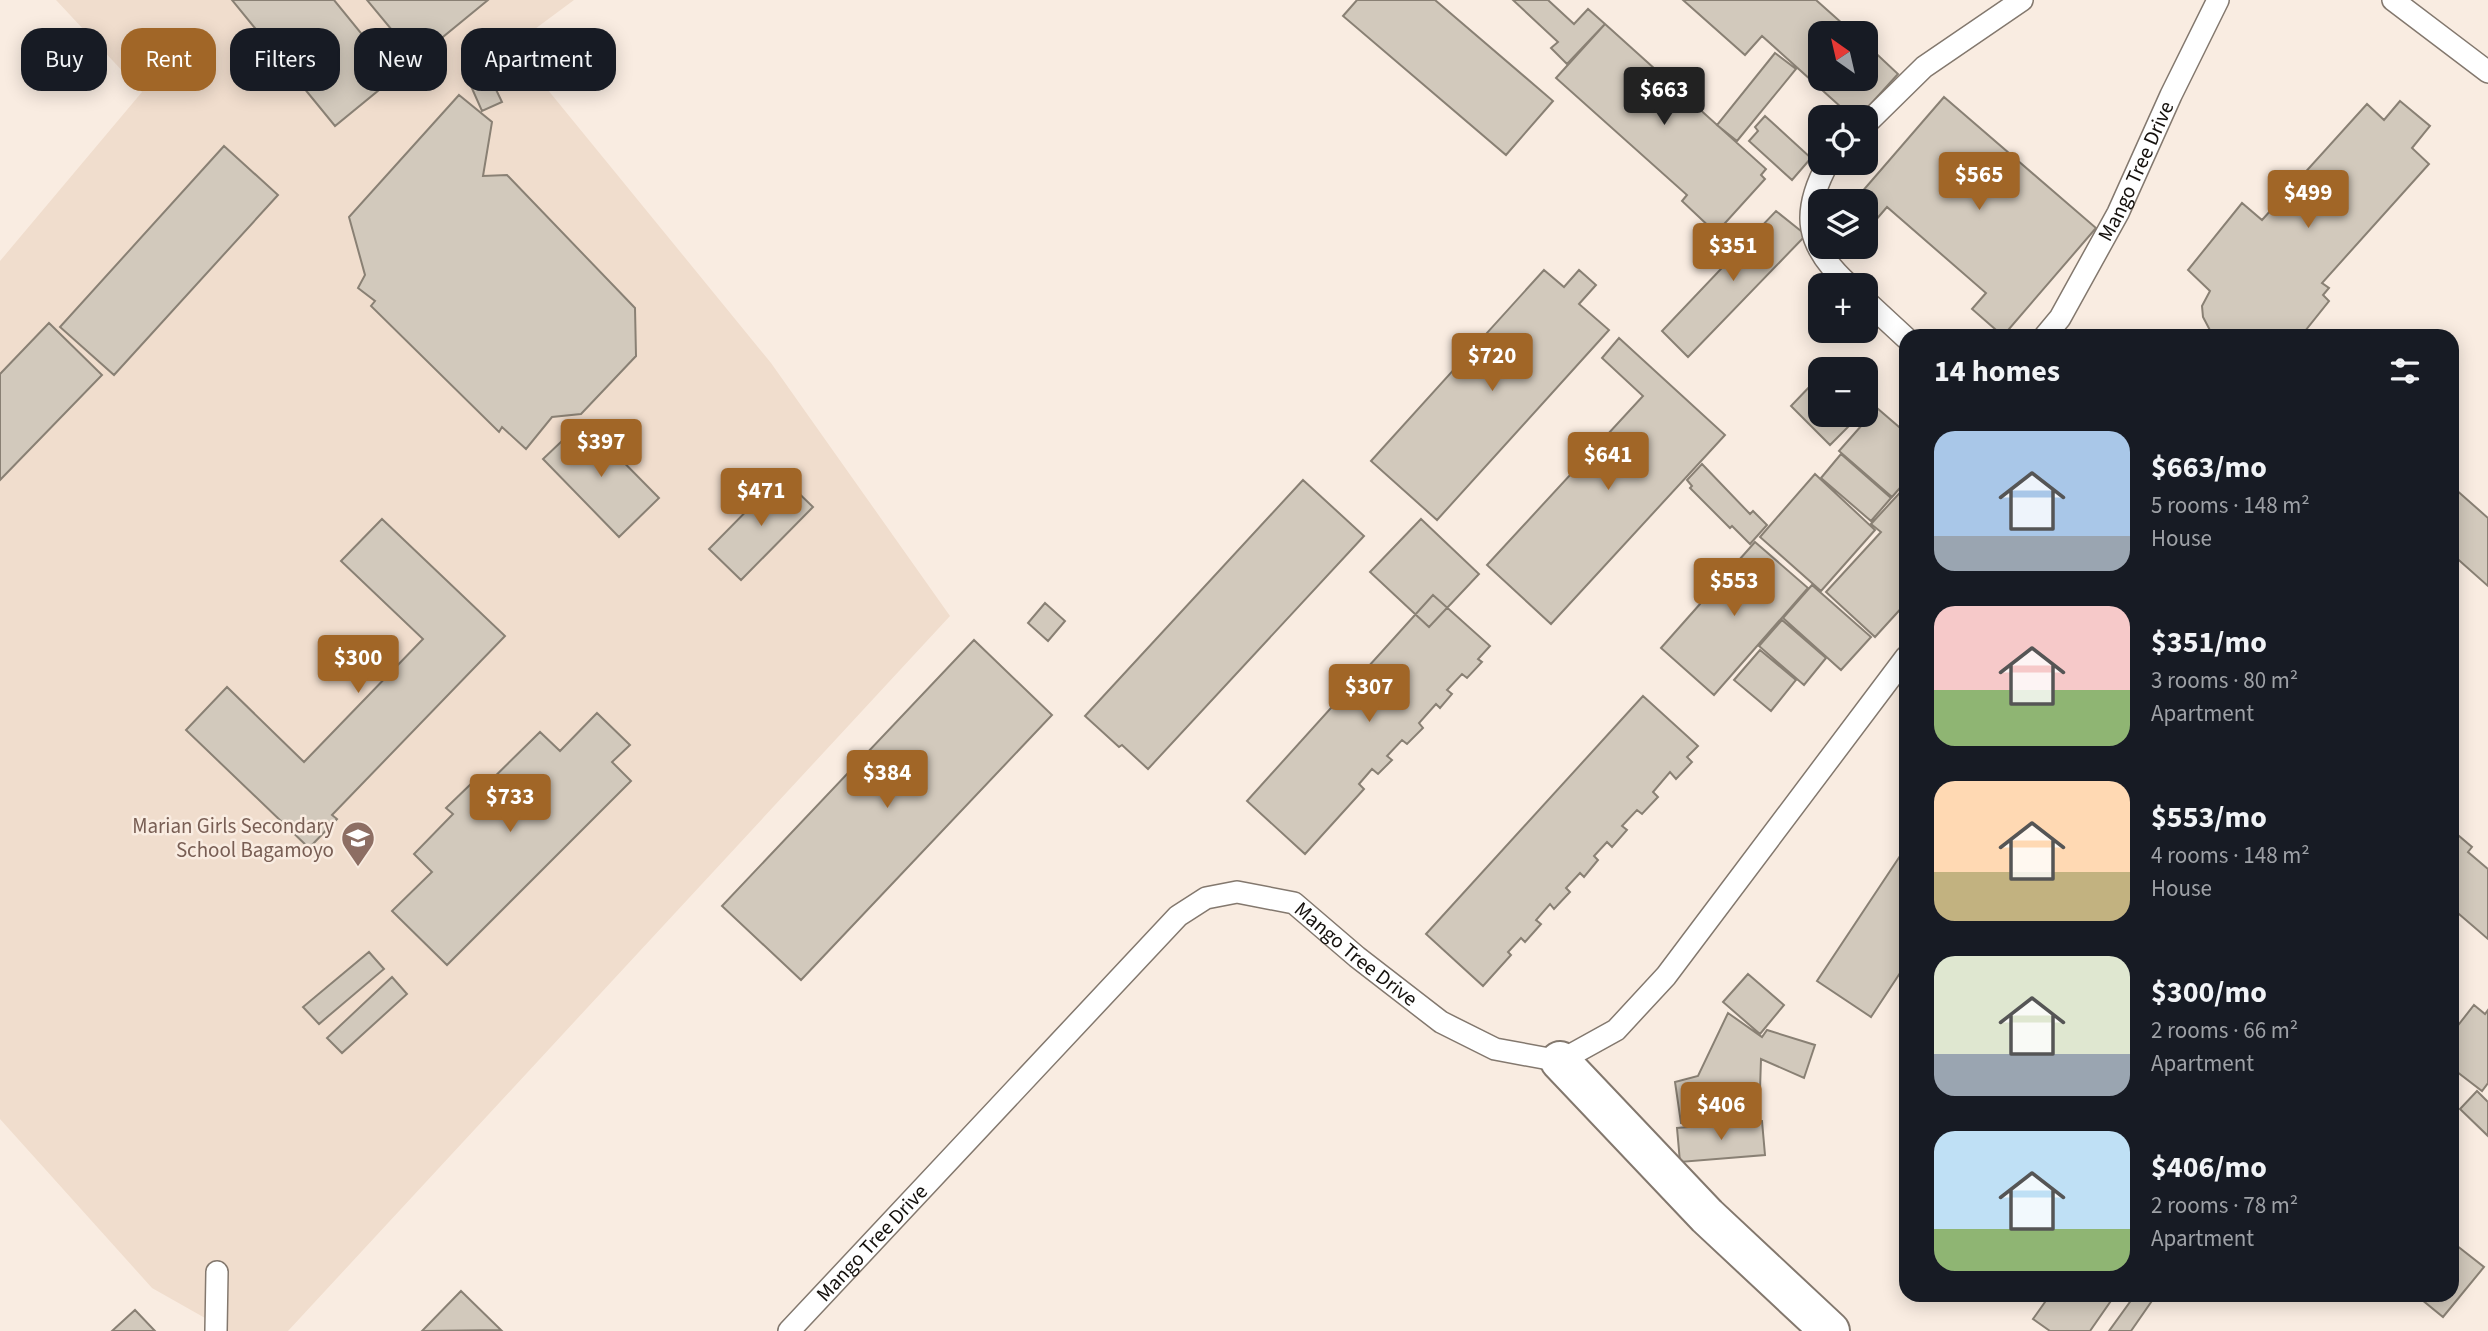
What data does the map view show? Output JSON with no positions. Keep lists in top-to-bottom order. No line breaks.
{"streets":{"lane":["Mango Tree Drive"]},"places":{"school or university":["Marian Girls Secondary School Bagamoyo"]},"north":"top left","page":{"map_buttons":["+","−"],"chip":["Buy","Rent","Filters","New","Apartment"],"price":["$663","$565","$499","$351","$720","$397","$641","$471","$553","$300","$307","$384","$733","$406"],"heading":"14 homes","list":[{"name":"$663/mo","note":"5 rooms · 148 m² · House"},{"name":"$351/mo","note":"3 rooms · 80 m² · Apartment"},{"name":"$553/mo","note":"4 rooms · 148 m² · House"},{"name":"$300/mo","note":"2 rooms · 66 m² · Apartment"},{"name":"$406/mo","note":"2 rooms · 78 m² · Apartment"}]}}
